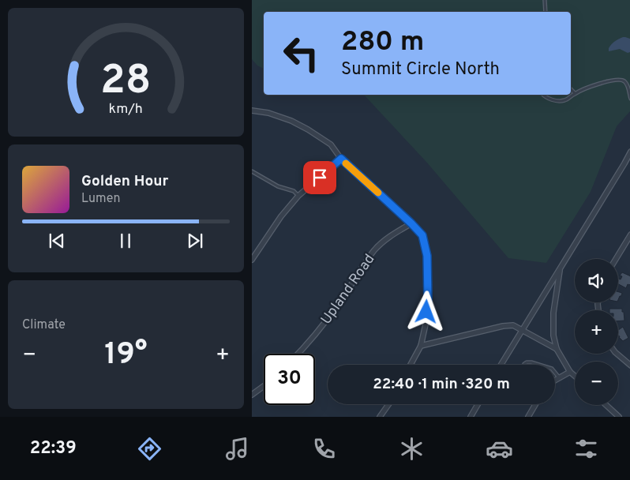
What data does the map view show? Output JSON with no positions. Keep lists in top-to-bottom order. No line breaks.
{"streets":{"street":["Upland Road"]},"page":{"turn":["280 m","Summit Circle North"],"song":["Golden Hour","Lumen"],"map_buttons":["+","−"],"tile":"Climate","heat":["−","19°","+"],"limit":"30","trip":"22:40 · 1 min · 320 m","tabs":"22:39","gauge":["28","km/h"]}}
